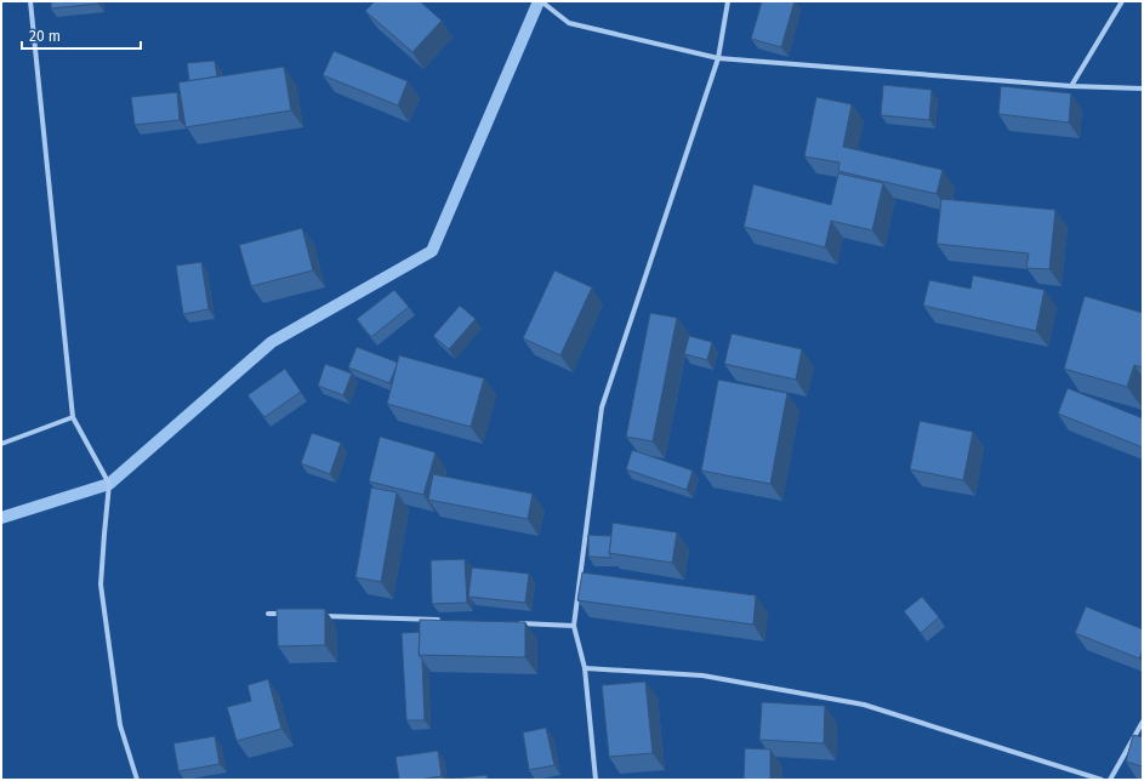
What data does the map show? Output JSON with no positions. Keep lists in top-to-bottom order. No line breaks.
{"scale_bar":"20 m"}
